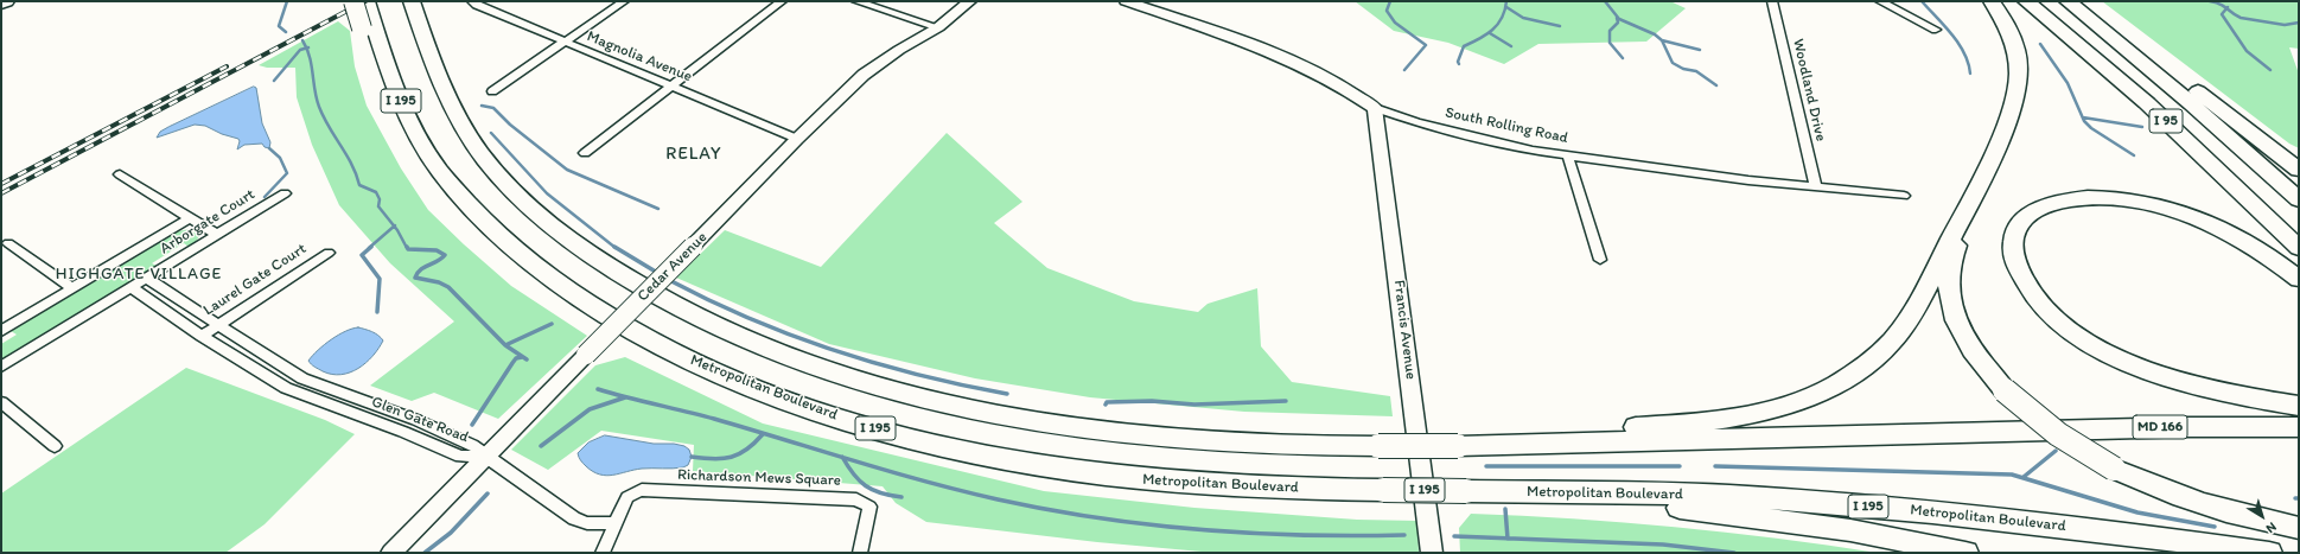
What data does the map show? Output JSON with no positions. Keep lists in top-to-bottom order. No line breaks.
{"streets":{"highway":["I 195","I 95","Metropolitan Boulevard","MD 166"],"street":["Magnolia Avenue","Woodland Drive","South Rolling Road","Arborgate Court","Cedar Avenue","Laurel Gate Court","Francis Avenue","Glen Gate Road","Richardson Mews Square"]},"crossings":[["Magnolia Avenue","Cedar Avenue"],["Woodland Drive","South Rolling Road"],["I 195","MD 166"],["South Rolling Road","Francis Avenue"],["Arborgate Court","Glen Gate Road"],["Cedar Avenue","Glen Gate Road"],["Laurel Gate Court","Glen Gate Road"]],"districts":["RELAY","HIGHGATE VILLAGE"],"north":"bottom right"}
